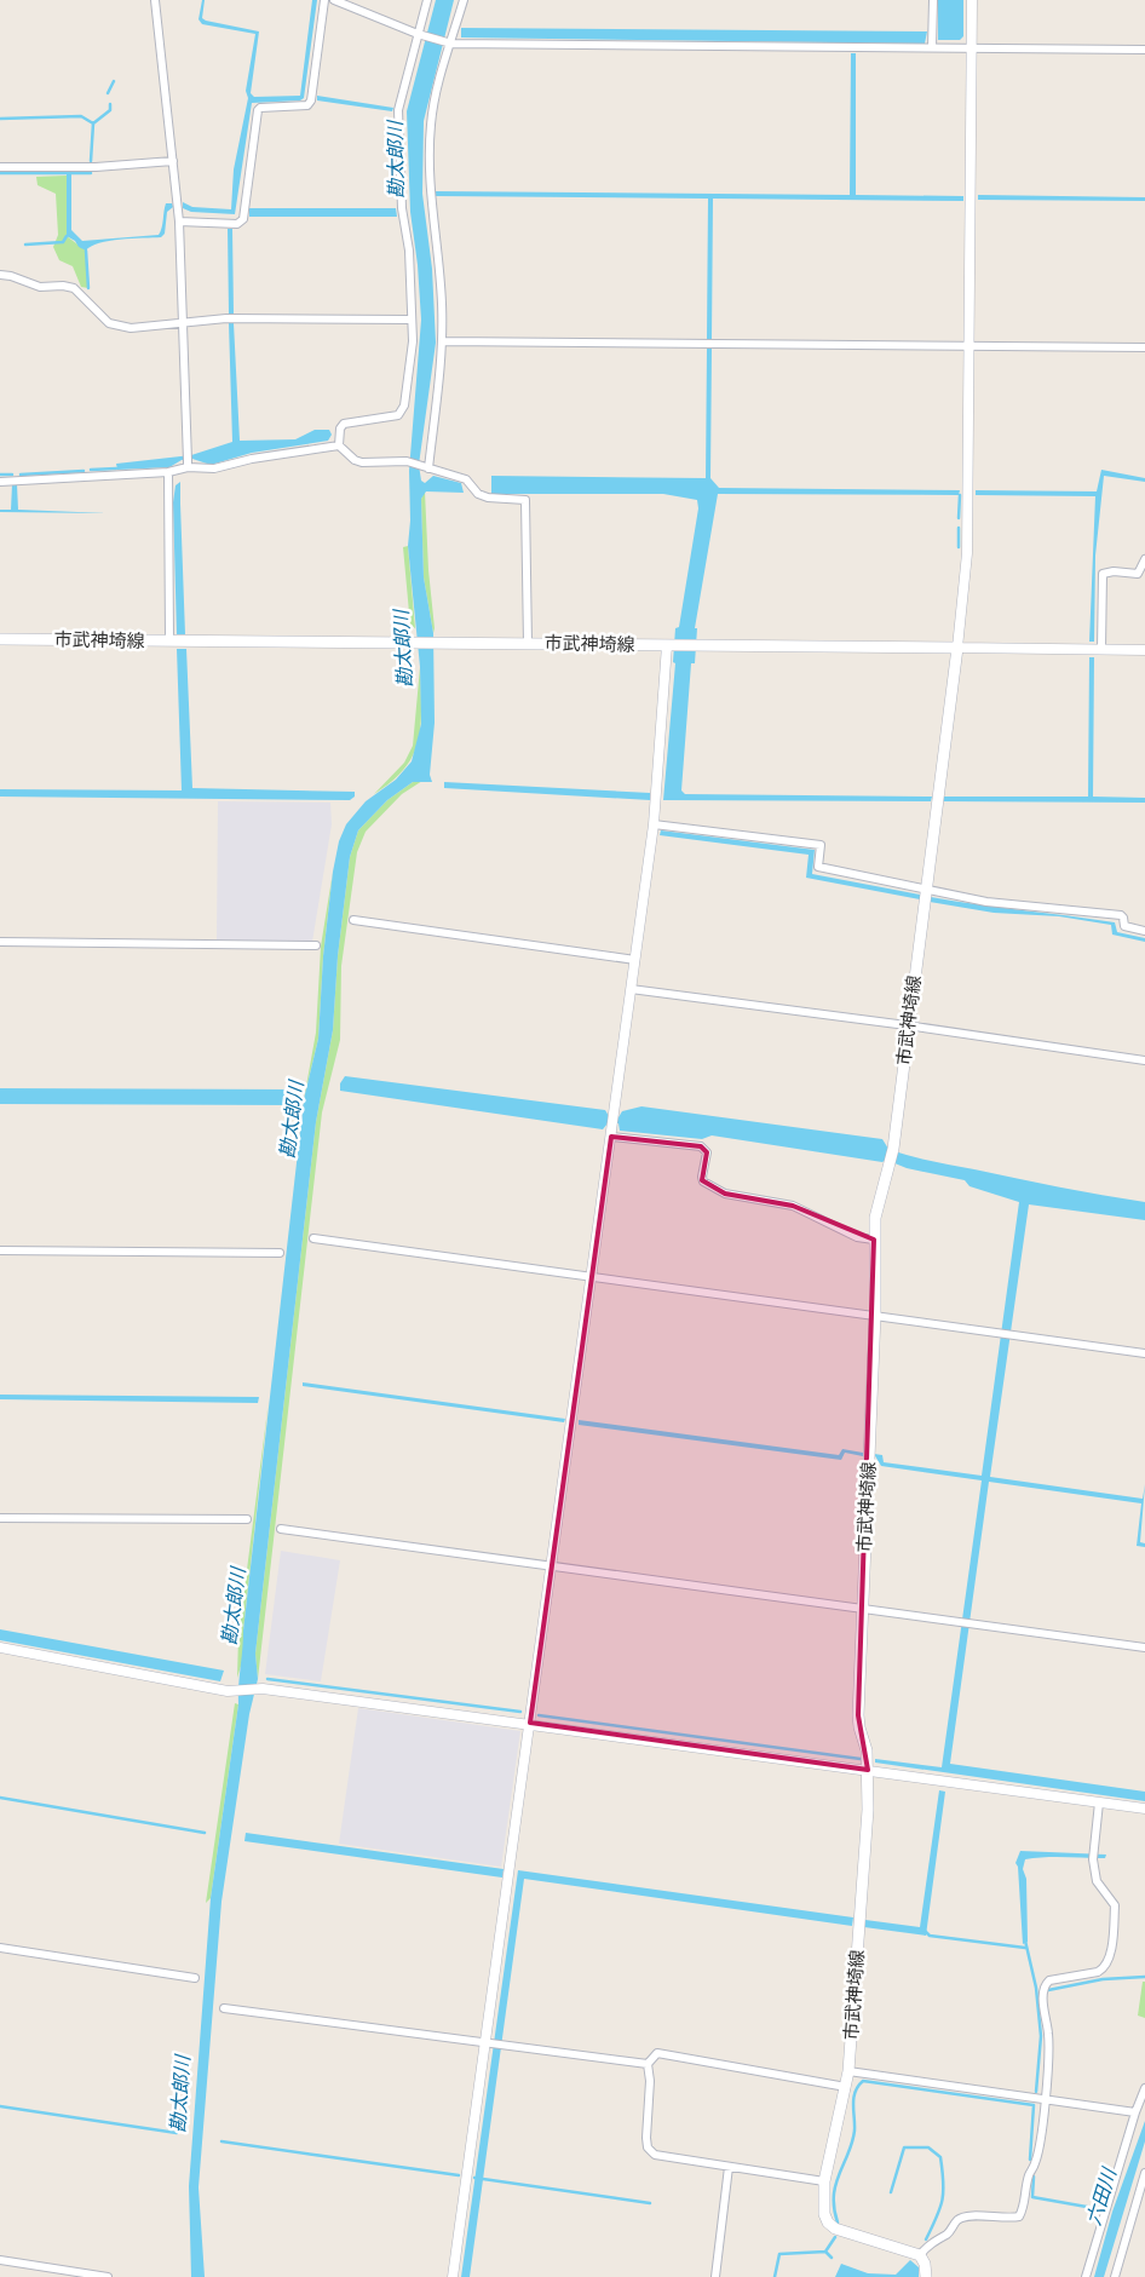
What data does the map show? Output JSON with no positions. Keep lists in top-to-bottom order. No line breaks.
{"streets":{"main road":["市武神埼線"]},"water":["勘太郎川","六田川"]}
